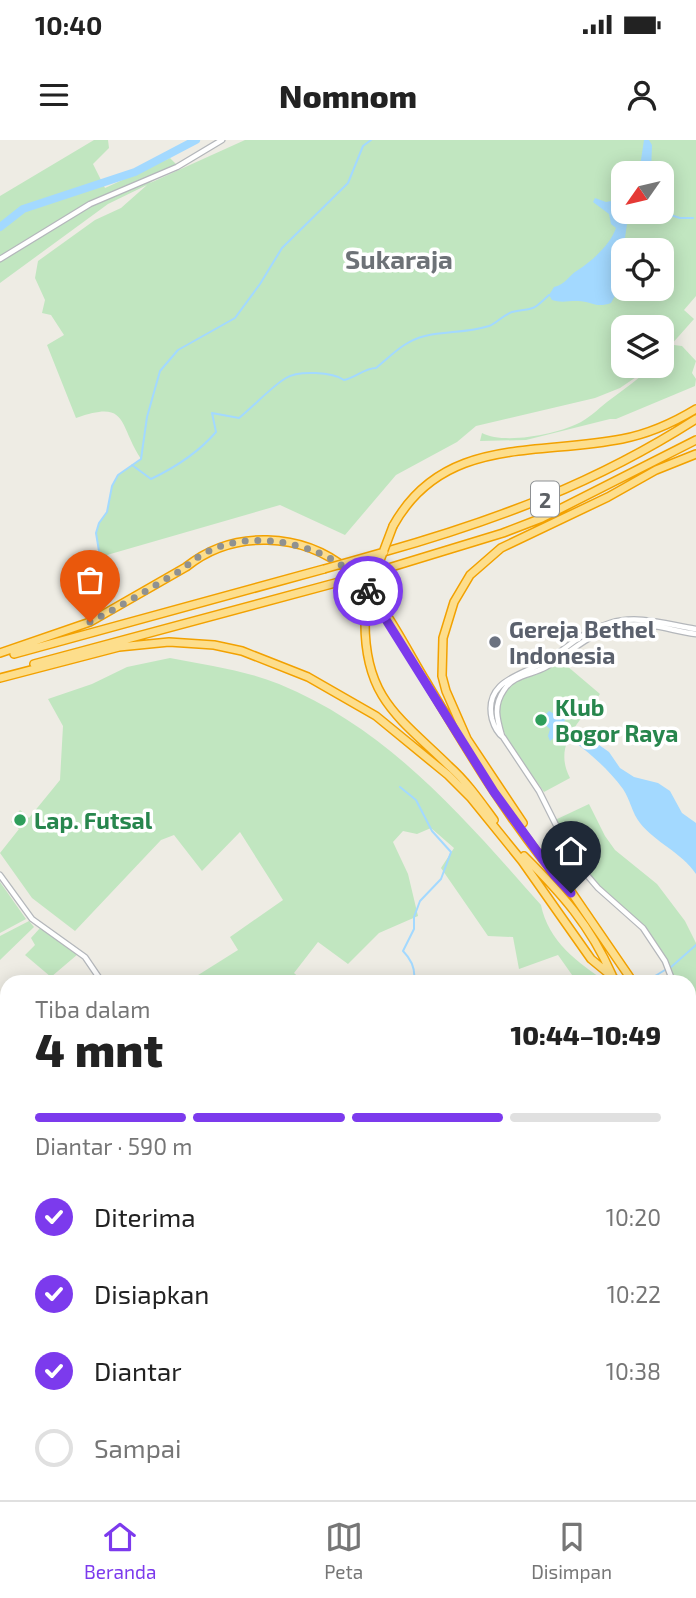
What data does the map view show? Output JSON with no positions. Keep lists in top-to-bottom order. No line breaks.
{"streets":{"highway":["2"]},"districts":["Sukaraja"],"places":["Gereja Bethel Indonesia","Klub Bogor Raya","Lap. Futsal"],"north":"bottom left","page":{"status":"10:40","header":"Nomnom","heading":["4 mnt","Tiba dalam","10:44–10:49"],"bar":"Diantar · 590 m","list":[["Diterima","10:20"],["Disiapkan","10:22"],["Diantar","10:38"],"Sampai"],"tabs":["Beranda","Peta","Disimpan"]}}
